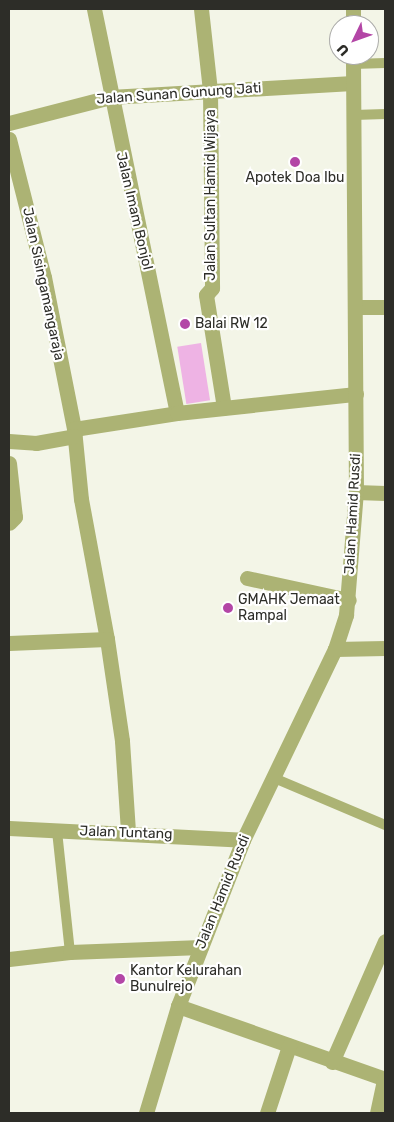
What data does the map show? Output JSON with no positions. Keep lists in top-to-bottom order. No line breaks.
{"streets":{"street":["Jalan Sunan Gunung Jati","Jalan Sultan Hamid Wijaya","Jalan Imam Bonjol","Jalan Sisingamangaraja","Jalan Hamid Rusdi","Jalan Tuntang"]},"crossings":[["Jalan Sunan Gunung Jati","Jalan Sultan Hamid Wijaya"],["Jalan Sunan Gunung Jati","Jalan Imam Bonjol"],["Jalan Sunan Gunung Jati","Jalan Hamid Rusdi"],["Jalan Sisingamangaraja","Jalan Tuntang"],["Jalan Hamid Rusdi","Jalan Tuntang"]],"places":["Apotek Doa Ibu","Balai RW 12","GMAHK Jemaat Rampal","Kantor Kelurahan Bunulrejo"],"north":"bottom left"}
